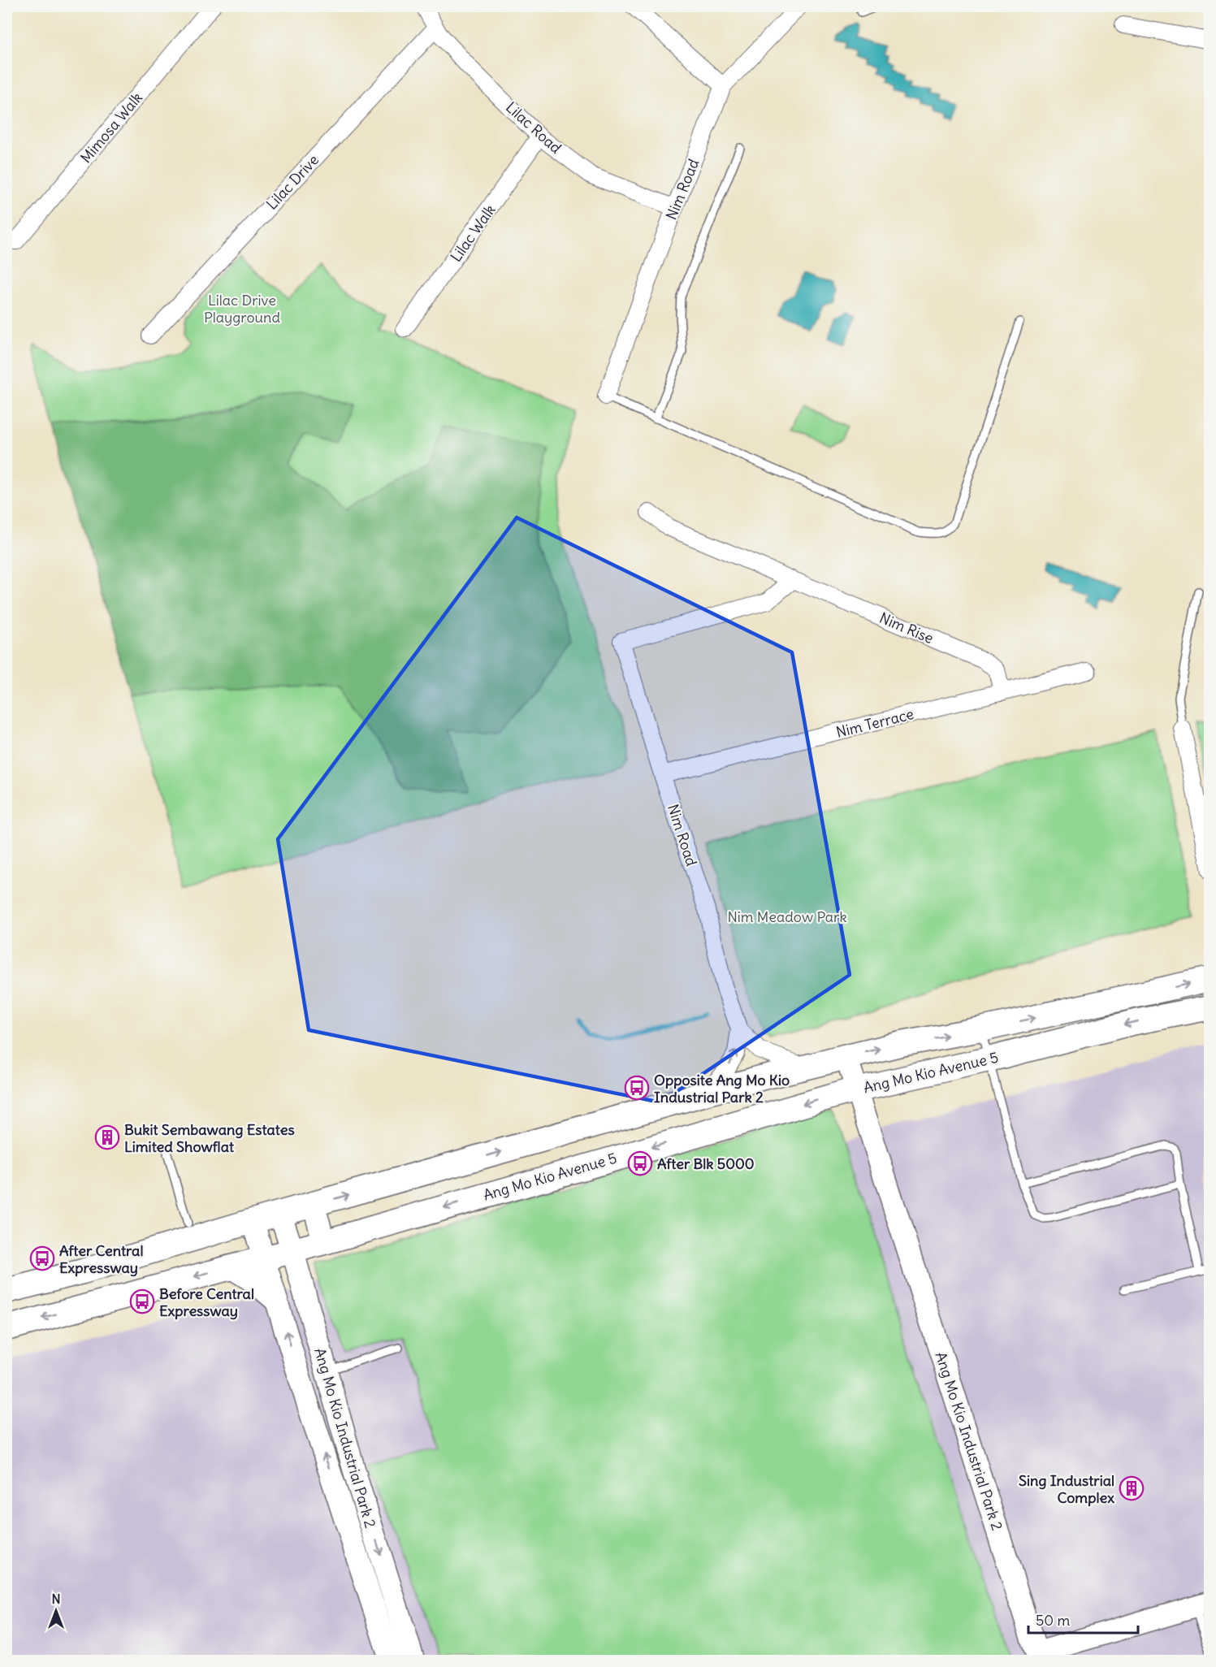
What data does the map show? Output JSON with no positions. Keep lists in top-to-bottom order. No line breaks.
{"streets":{"main road":["Ang Mo Kio Avenue 5"],"street":["Mimosa Walk","Lilac Road","Lilac Drive","Nim Road","Lilac Walk","Nim Rise","Nim Terrace","Ang Mo Kio Industrial Park 2"]},"crossings":[["Lilac Road","Lilac Drive"],["Lilac Road","Nim Road"],["Lilac Road","Lilac Walk"],["Nim Road","Nim Rise"],["Nim Road","Nim Terrace"],["Nim Rise","Nim Terrace"],["Ang Mo Kio Avenue 5","Ang Mo Kio Industrial Park 2"]],"parks":["Lilac Drive Playground","Nim Meadow Park"],"places":{"bus stop":["Opposite Ang Mo Kio Industrial Park 2","After Blk 5000","After Central Expressway","Before Central Expressway"],"building":["Bukit Sembawang Estates Limited Showflat","Sing Industrial Complex"]},"scale_bar":"50 m","north":"top"}
